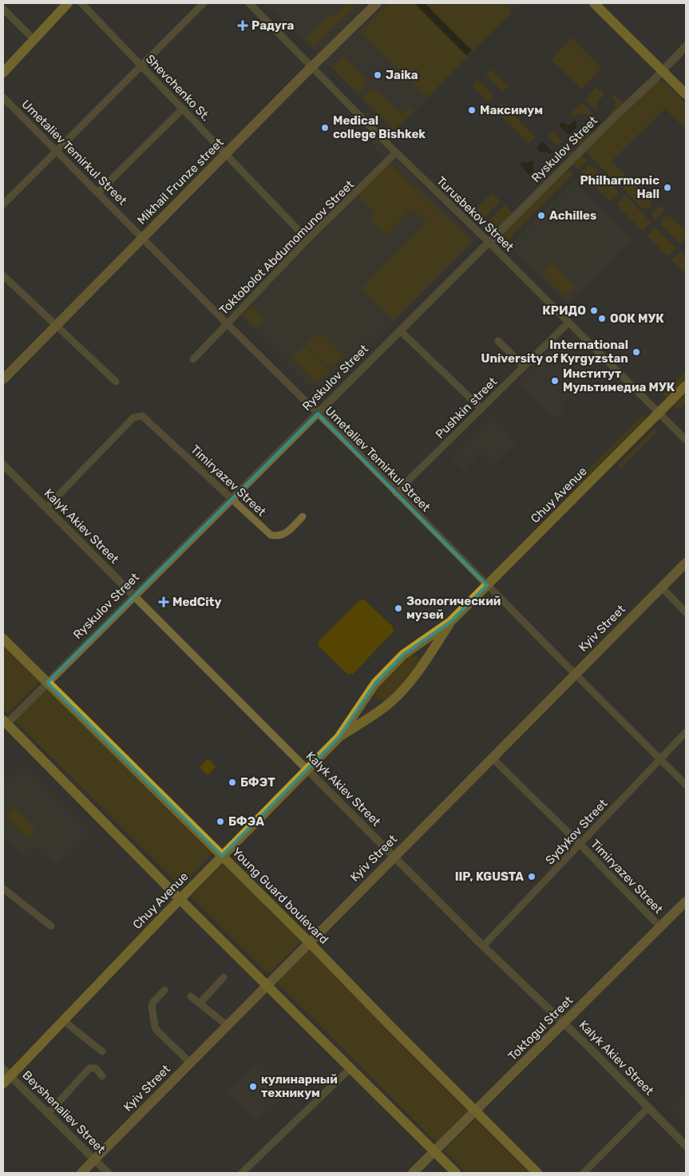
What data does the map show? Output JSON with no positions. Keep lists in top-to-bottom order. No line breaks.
{"streets":{"main road":["Mikhail Frunze street","Chuy Avenue","Kyiv Street","Young Guard boulevard","Toktogul Street"],"street":["Shevchenko St.","Ryskulov Street","Umetaliev Temirkul Street","Turusbekov Street","Toktobolot Abdumomunov Street","Pushkin street","Timiryazev Street","Kalyk Akiev Street","Sydykov Street","Beyshenaliev Street"]},"crossings":[["Shevchenko St.","Mikhail Frunze street"],["Shevchenko St.","Toktobolot Abdumomunov Street"],["Ryskulov Street","Umetaliev Temirkul Street"],["Ryskulov Street","Turusbekov Street"],["Ryskulov Street","Timiryazev Street"],["Ryskulov Street","Kalyk Akiev Street"],["Ryskulov Street","Young Guard boulevard"],["Umetaliev Temirkul Street","Mikhail Frunze street"],["Umetaliev Temirkul Street","Toktobolot Abdumomunov Street"],["Umetaliev Temirkul Street","Pushkin street"],["Umetaliev Temirkul Street","Chuy Avenue"],["Umetaliev Temirkul Street","Kyiv Street"],["Umetaliev Temirkul Street","Sydykov Street"],["Mikhail Frunze street","Turusbekov Street"],["Turusbekov Street","Toktobolot Abdumomunov Street"],["Turusbekov Street","Pushkin street"],["Turusbekov Street","Chuy Avenue"],["Timiryazev Street","Kalyk Akiev Street"],["Timiryazev Street","Kyiv Street"],["Timiryazev Street","Sydykov Street"],["Timiryazev Street","Toktogul Street"],["Chuy Avenue","Kalyk Akiev Street"],["Chuy Avenue","Young Guard boulevard"],["Chuy Avenue","Beyshenaliev Street"],["Kalyk Akiev Street","Kyiv Street"],["Kalyk Akiev Street","Sydykov Street"],["Kalyk Akiev Street","Toktogul Street"],["Kyiv Street","Young Guard boulevard"],["Kyiv Street","Beyshenaliev Street"],["Young Guard boulevard","Toktogul Street"]],"places":{"health":["Радуга","MedCity"],"other":["Jaika","Максимум","Medical college Bishkek","Philharmonic Hall","Achilles","КРИДО","ООК МУК","International University of Kyrgyzstan","Институт Мультимедиа МУК","Зоологический музей","БФЭТ","БФЭА","IIP, KGUSTA","кулинарный техникум"]}}
